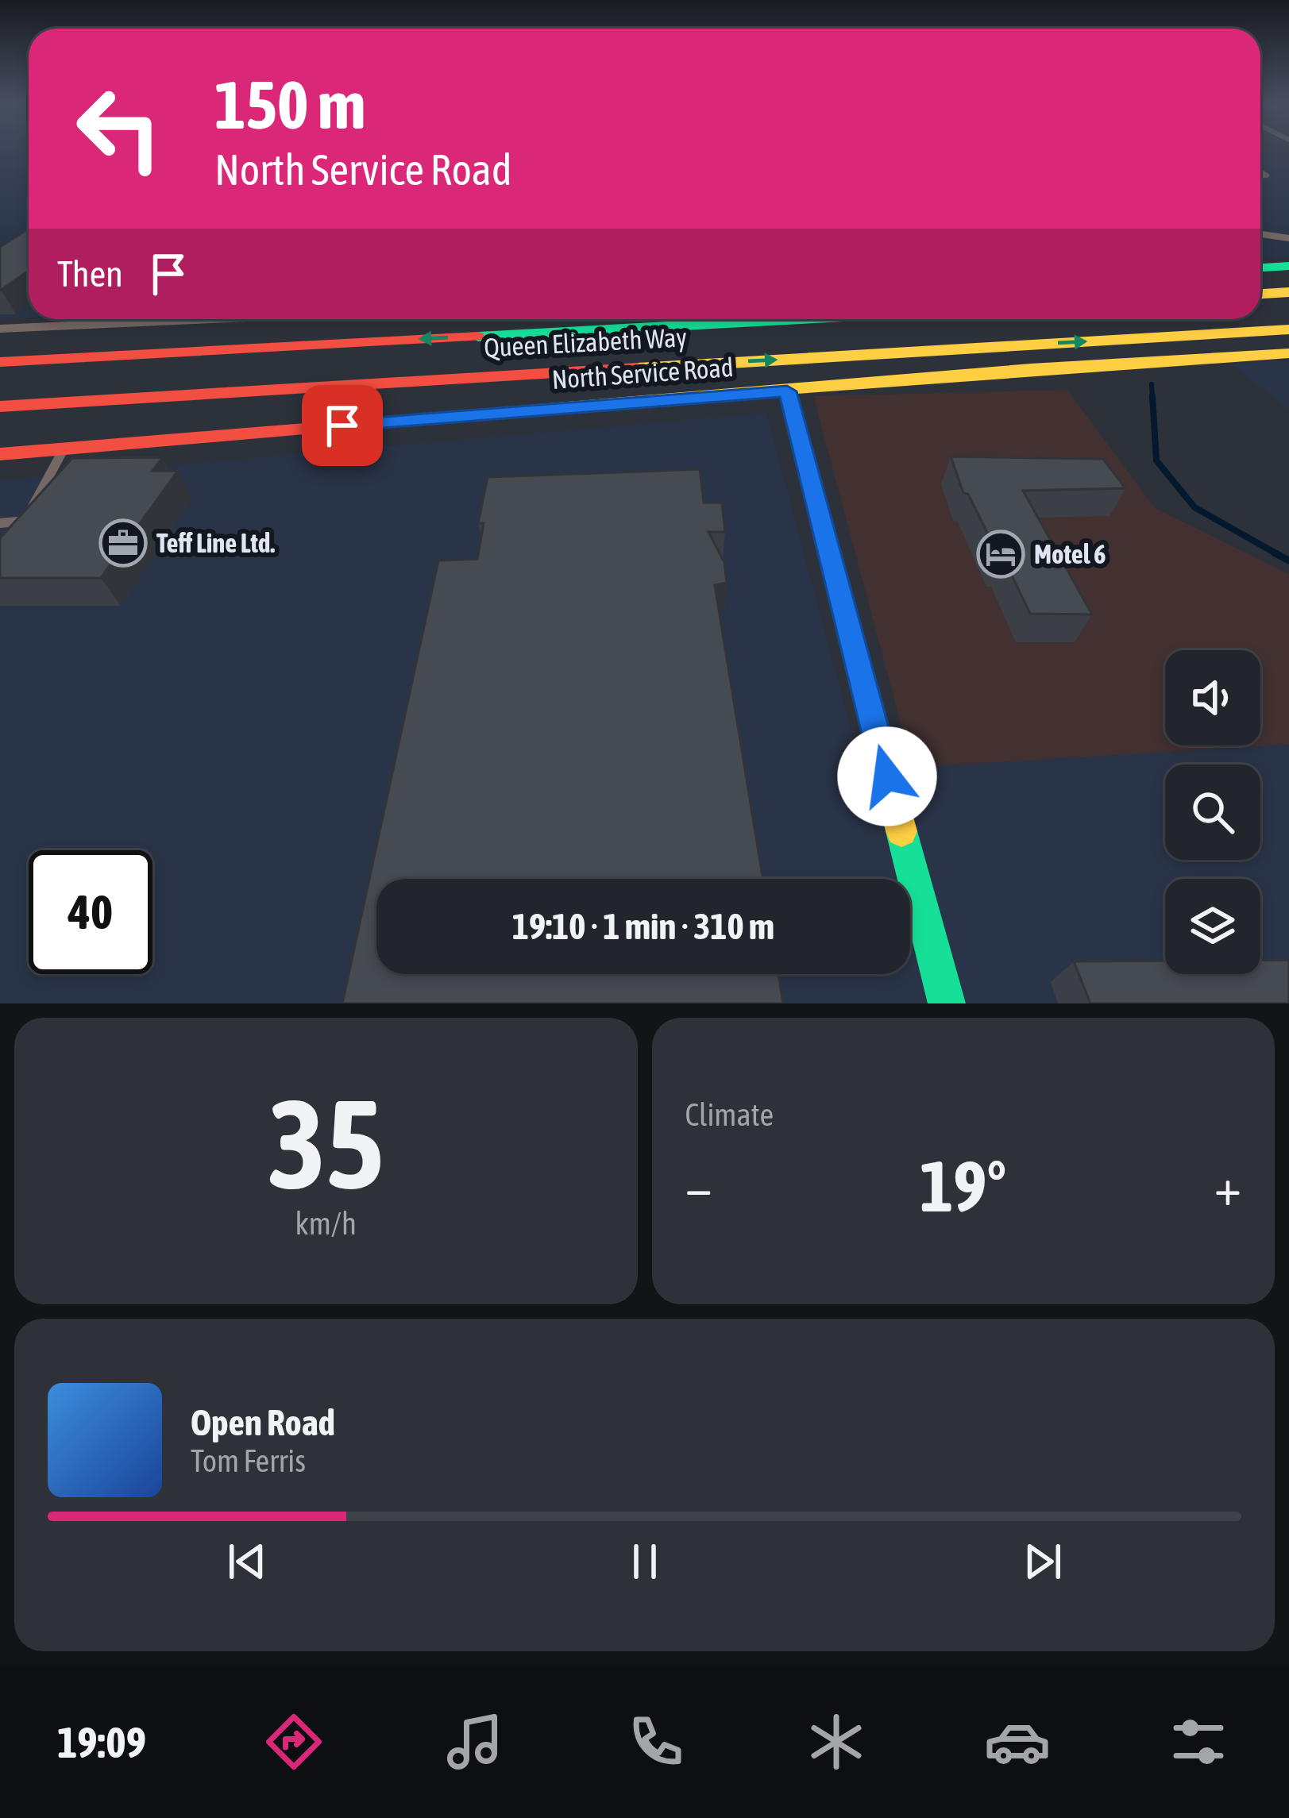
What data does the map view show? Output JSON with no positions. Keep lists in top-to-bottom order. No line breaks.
{"streets":{"main road":["Queen Elizabeth Way","North Service Road"]},"places":{"office":["Teff Line Ltd."],"hotel":["Motel 6"]},"page":{"turn":["150 m","North Service Road"],"then":"Then","limit":"40","trip":"19:10 · 1 min · 310 m","tile":[["35","km/h"],"Climate"],"heat":["−","19°","+"],"song":["Open Road","Tom Ferris"],"tabs":"19:09"}}
